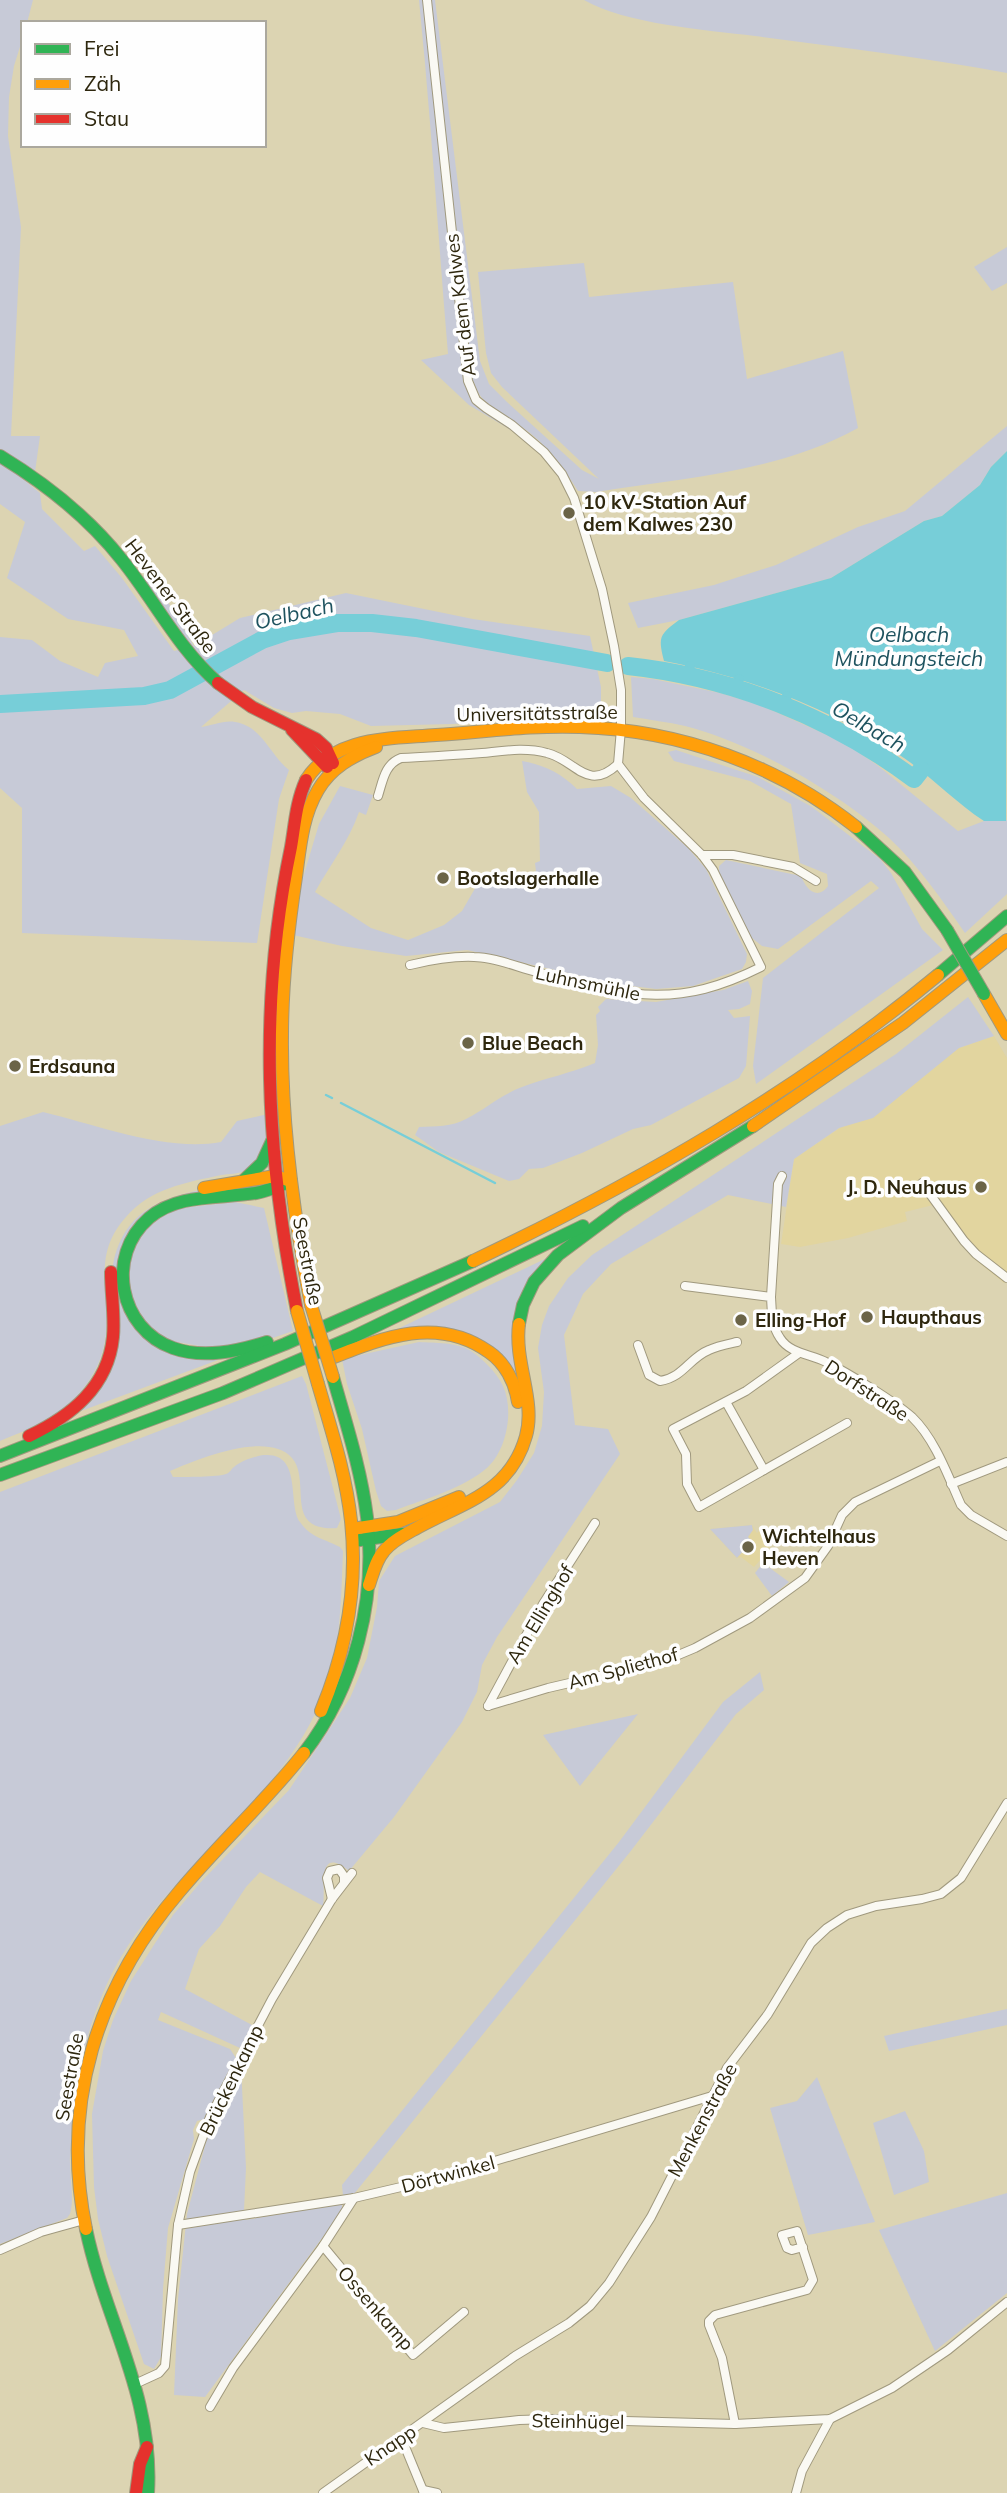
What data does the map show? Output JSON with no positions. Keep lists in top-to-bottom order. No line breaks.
{"streets":{"main road":["Hevener Straße","Universitätsstraße","Seestraße"],"street":["Auf dem Kalwes","Luhnsmühle","Dorfstraße","Am Ellinghof","Am Spliethof","Brückenkamp","Menkenstraße","Dörtwinkel","Ossenkamp","Steinhügel","Knapp"]},"crossings":[["Auf dem Kalwes","Universitätsstraße"],["Hevener Straße","Universitätsstraße"],["Hevener Straße","Seestraße"],["Universitätsstraße","Seestraße"],["Seestraße","Brückenkamp"],["Dorfstraße","Am Spliethof"],["Am Ellinghof","Am Spliethof"],["Brückenkamp","Dörtwinkel"],["Menkenstraße","Dörtwinkel"],["Menkenstraße","Steinhügel"],["Menkenstraße","Knapp"],["Dörtwinkel","Ossenkamp"],["Steinhügel","Knapp"]],"water":["Oelbach","Oelbach Mündungsteich"],"places":["10 kV-Station Auf dem Kalwes 230","Bootslagerhalle","Blue Beach","Erdsauna","J. D. Neuhaus","Haupthaus","Elling-Hof","Wichtelhaus Heven"],"legend":["Frei","Zäh","Stau"]}
